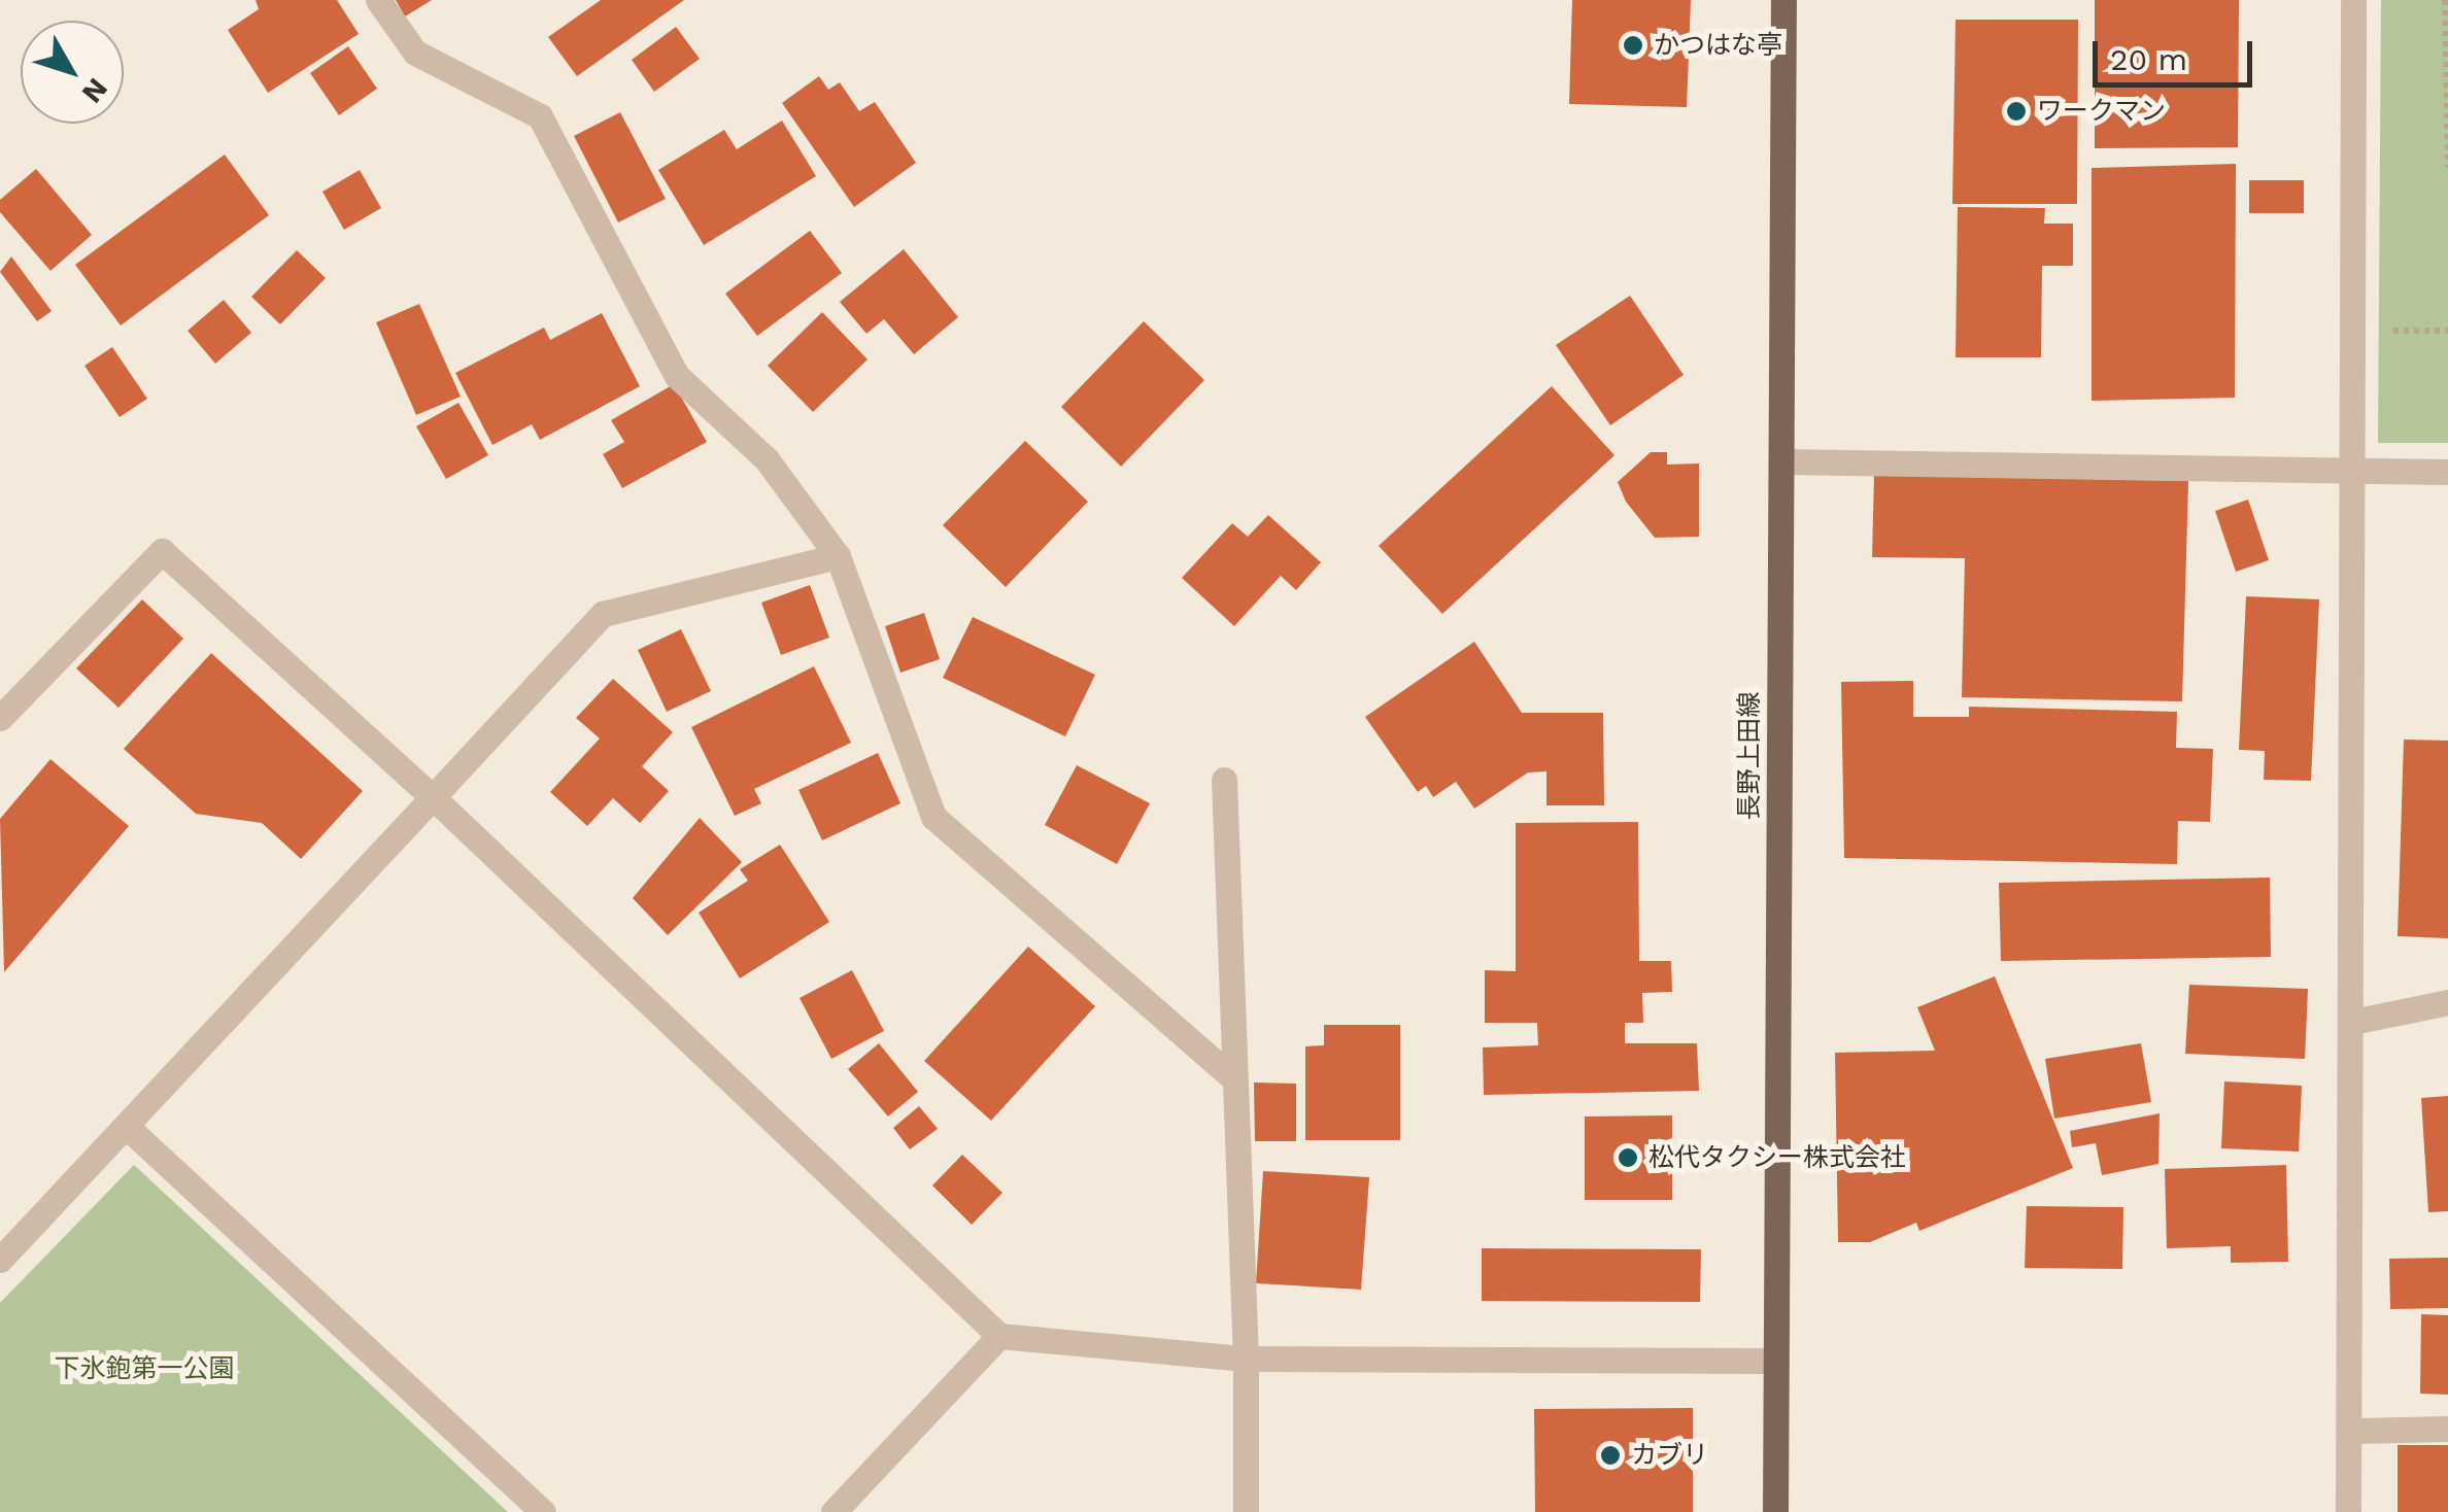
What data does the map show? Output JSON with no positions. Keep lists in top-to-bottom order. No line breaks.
{"streets":{"main road":["長野上田線"]},"parks":["下氷鉋第一公園"],"places":["かつはな亭","ワークマン","松代タクシー株式会社","カブリ"],"scale_bar":"20 m","north":"bottom right"}
